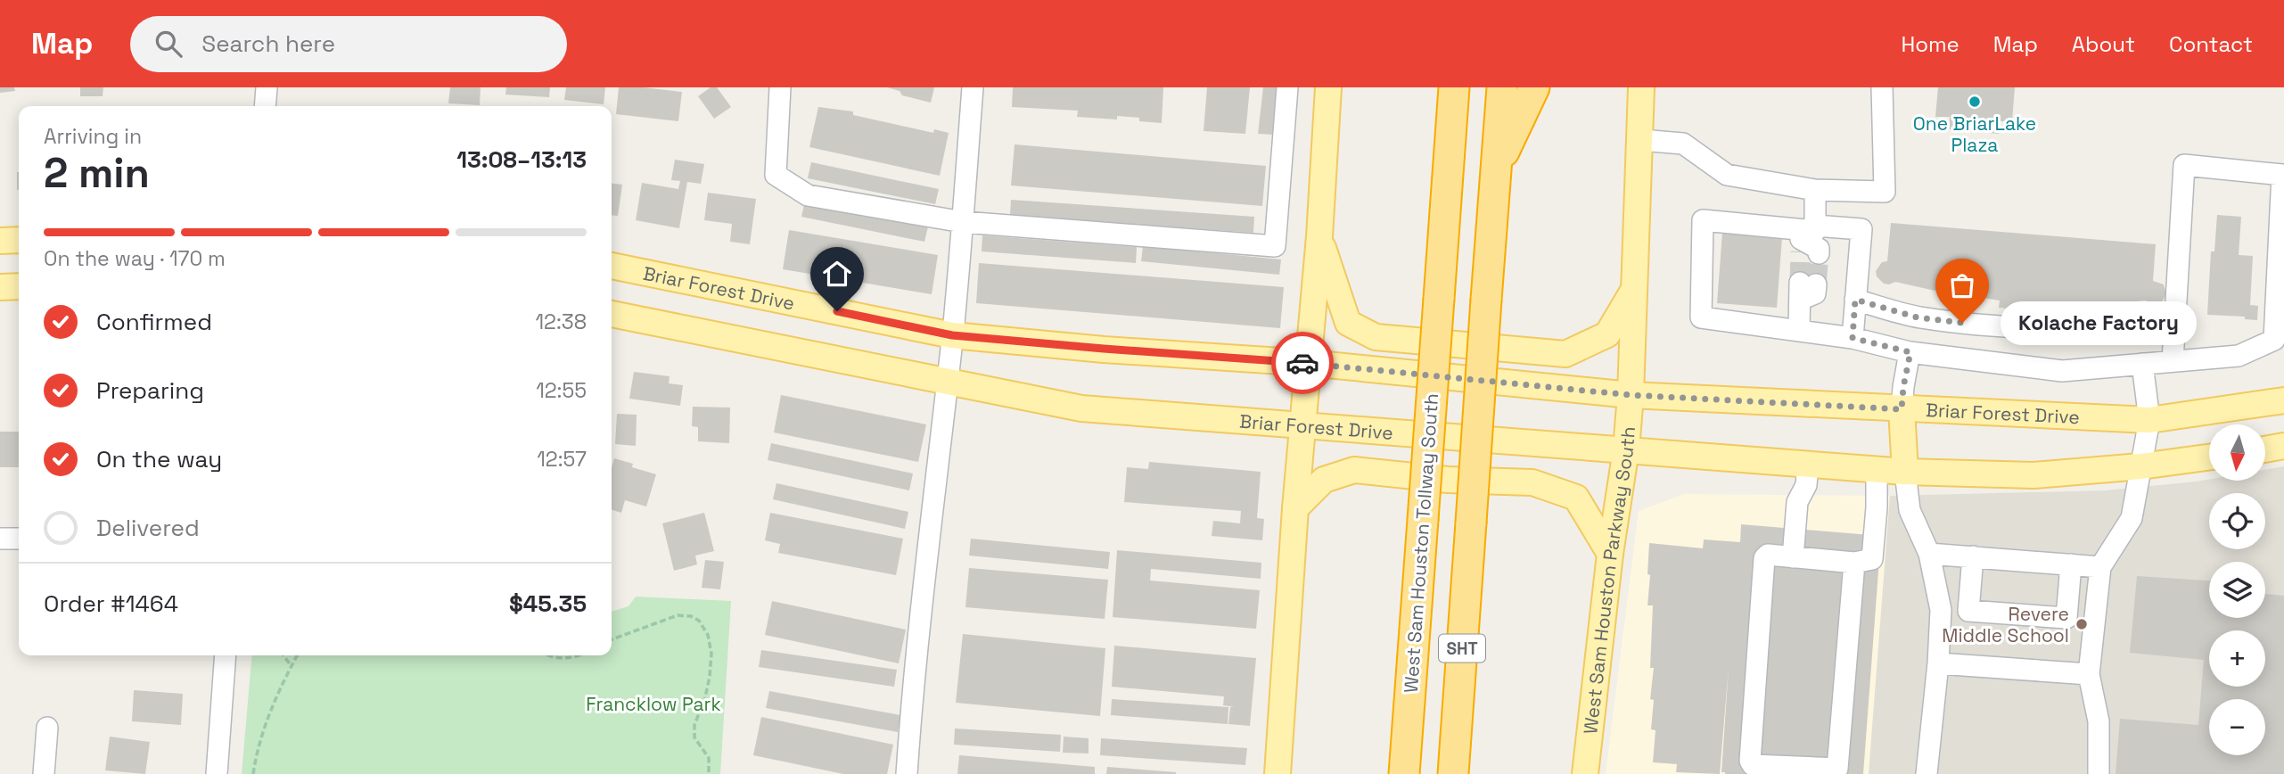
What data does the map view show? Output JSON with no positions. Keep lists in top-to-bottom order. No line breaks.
{"streets":{"highway":["West Sam Houston Tollway South","SHT"],"main road":["Briar Forest Drive","West Sam Houston Parkway South"]},"crossings":[["Briar Forest Drive","West Sam Houston Parkway South"]],"parks":["Francklow Park"],"places":["One BriarLake Plaza","Kolache Factory","Revere Middle School"],"north":"bottom","page":{"header":"Map","search":"Search here","nav":["Home","Map","About","Contact"],"heading":["2 min","Arriving in","13:08–13:13"],"panel":["Order #1464","$45.35"],"bar":"On the way · 170 m","list":[["Confirmed","12:38"],["Preparing","12:55"],["On the way","12:57"],"Delivered"],"bubble":"Kolache Factory","map_buttons":["+","−"]}}
